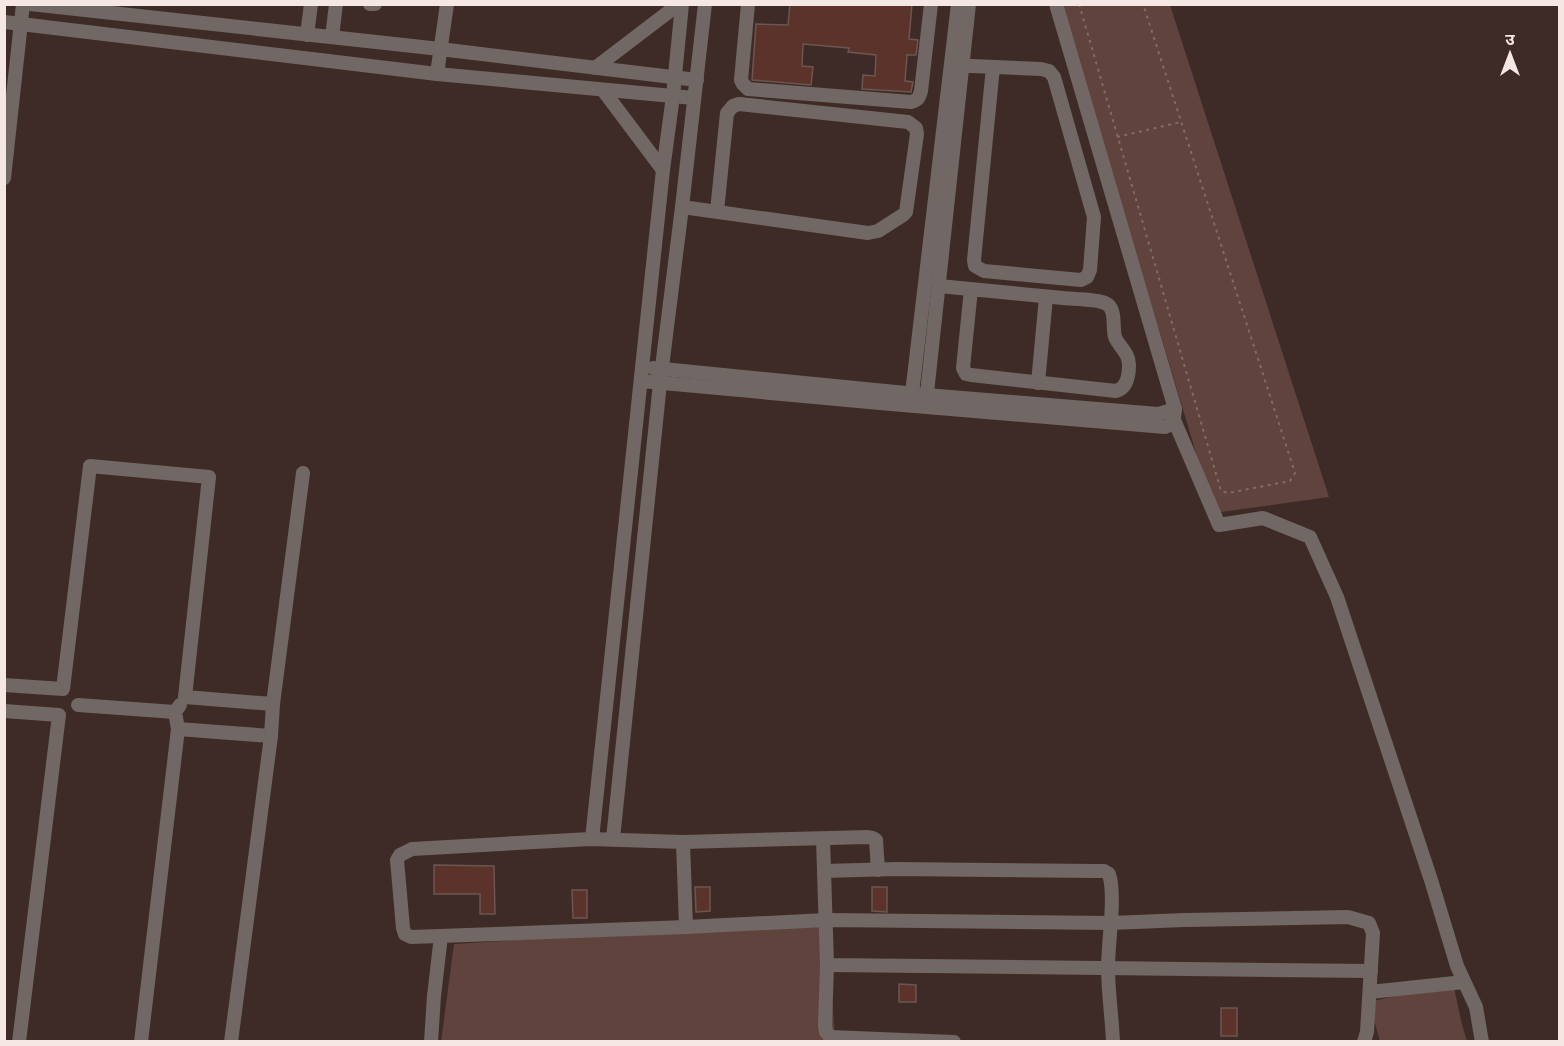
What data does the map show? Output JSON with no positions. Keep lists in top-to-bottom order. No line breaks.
{"north":"top"}
